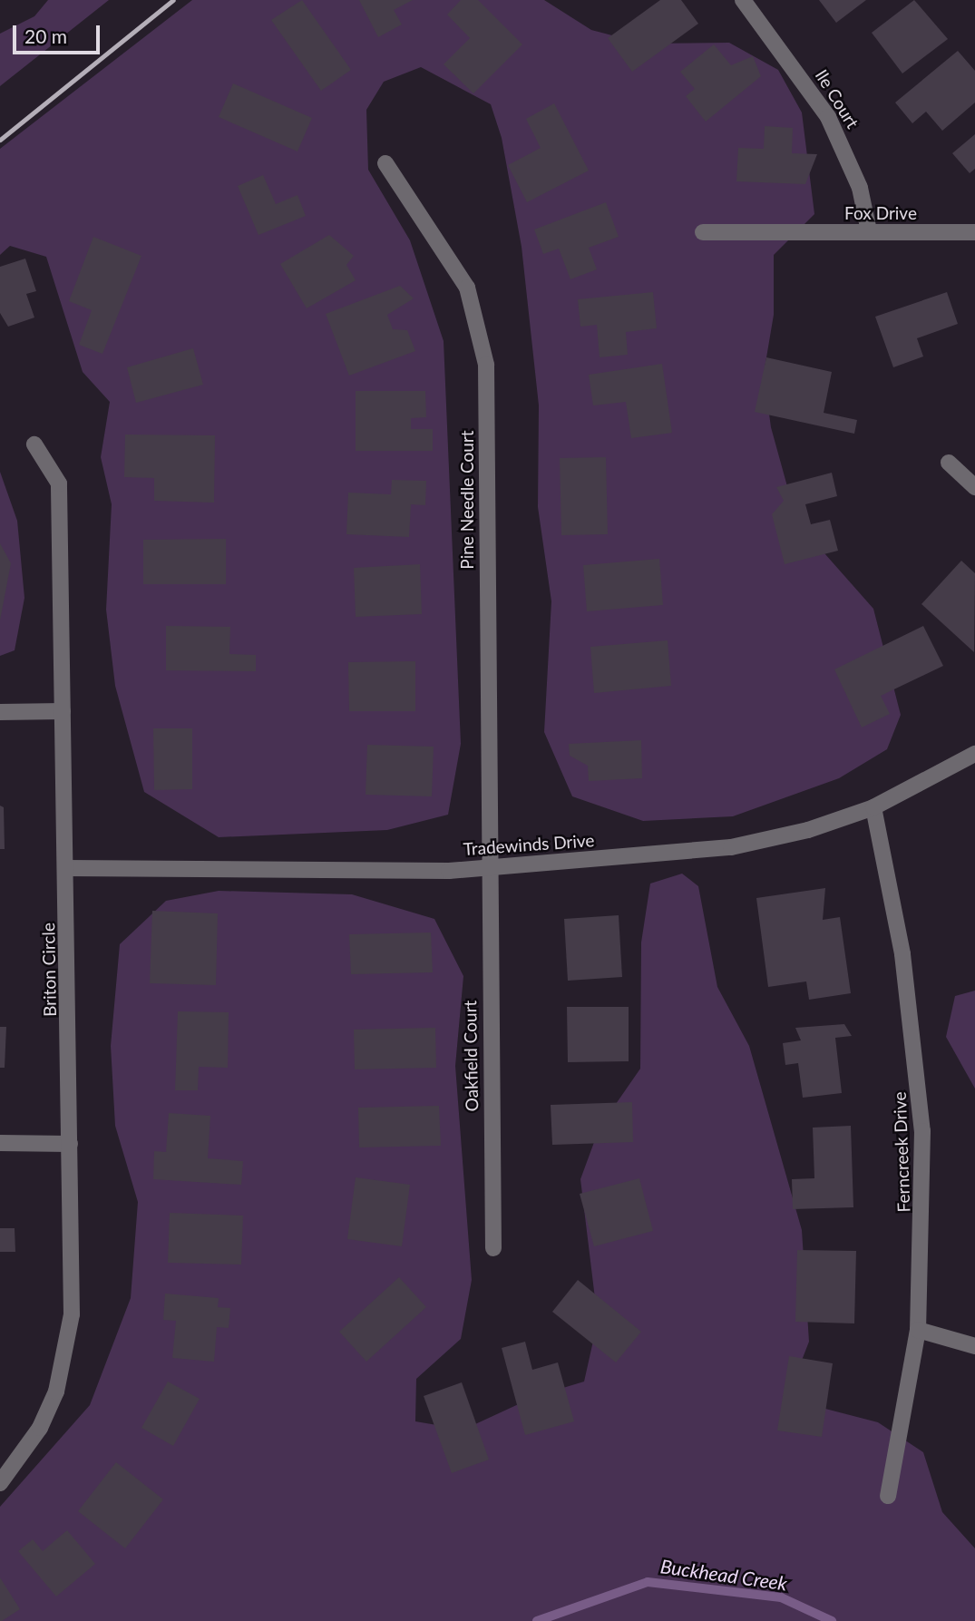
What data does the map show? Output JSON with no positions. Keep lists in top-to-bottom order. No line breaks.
{"streets":{"street":["Ile Court","Fox Drive","Pine Needle Court","Tradewinds Drive","Briton Circle","Oakfield Court","Ferncreek Drive"]},"crossings":[["Ile Court","Fox Drive"],["Pine Needle Court","Tradewinds Drive"],["Pine Needle Court","Oakfield Court"],["Tradewinds Drive","Briton Circle"],["Tradewinds Drive","Oakfield Court"],["Tradewinds Drive","Ferncreek Drive"]],"water":["Buckhead Creek"],"scale_bar":"20 m"}
